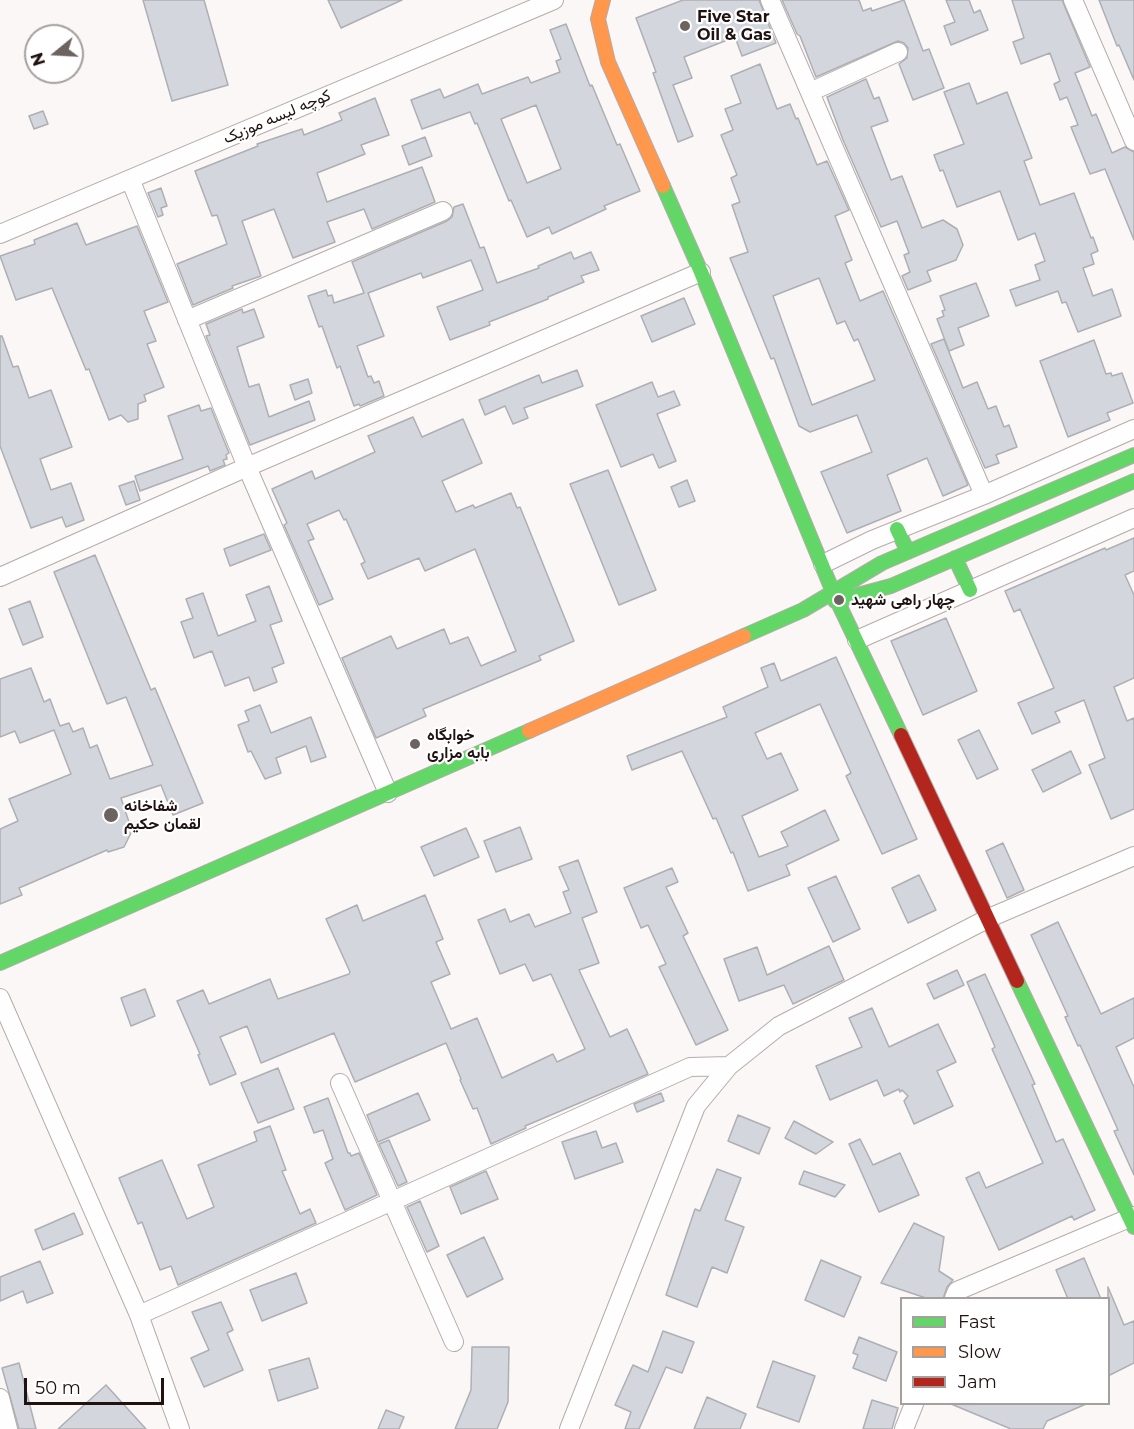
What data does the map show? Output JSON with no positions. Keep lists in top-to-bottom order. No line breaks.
{"streets":{"street":["کوچه لیسه موزیک"]},"places":["Five Star Oil & Gas","چهار راهی شهید","خوابگاه بابه مزاری","شفاخانه لقمان حکیم"],"legend":["Fast","Slow","Jam"],"scale_bar":"50 m","north":"left"}
